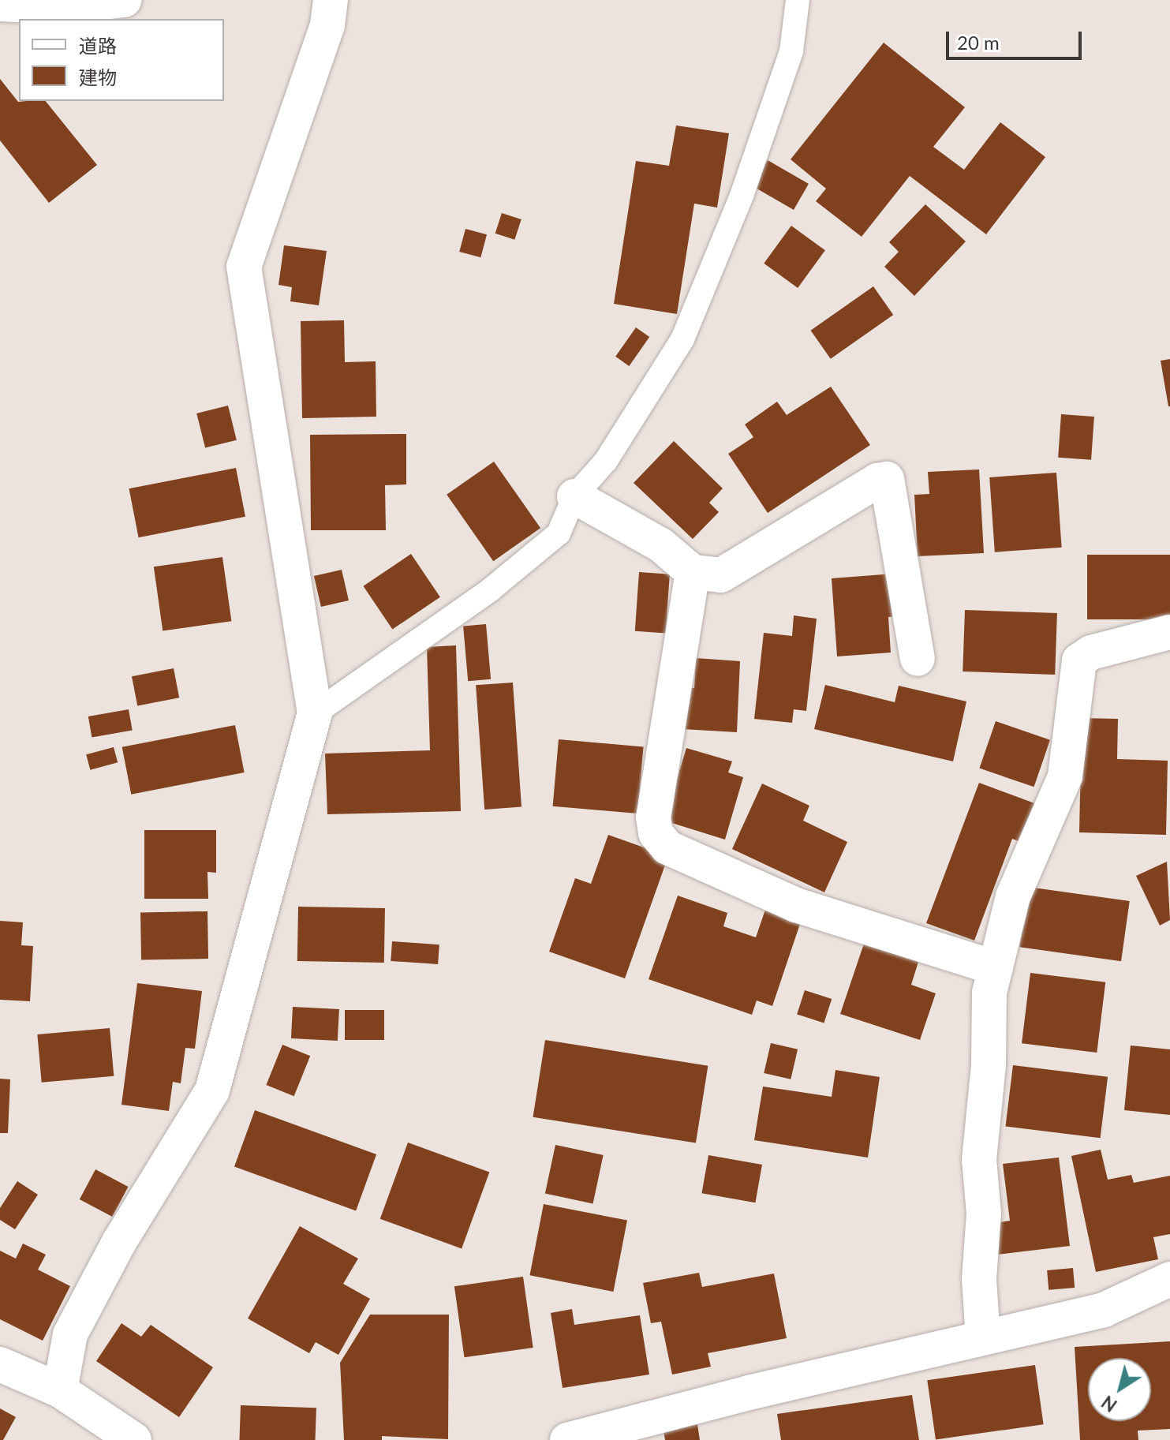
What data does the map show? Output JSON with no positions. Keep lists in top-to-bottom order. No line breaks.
{"legend":["道路","建物"],"scale_bar":"20 m","north":"bottom left"}
